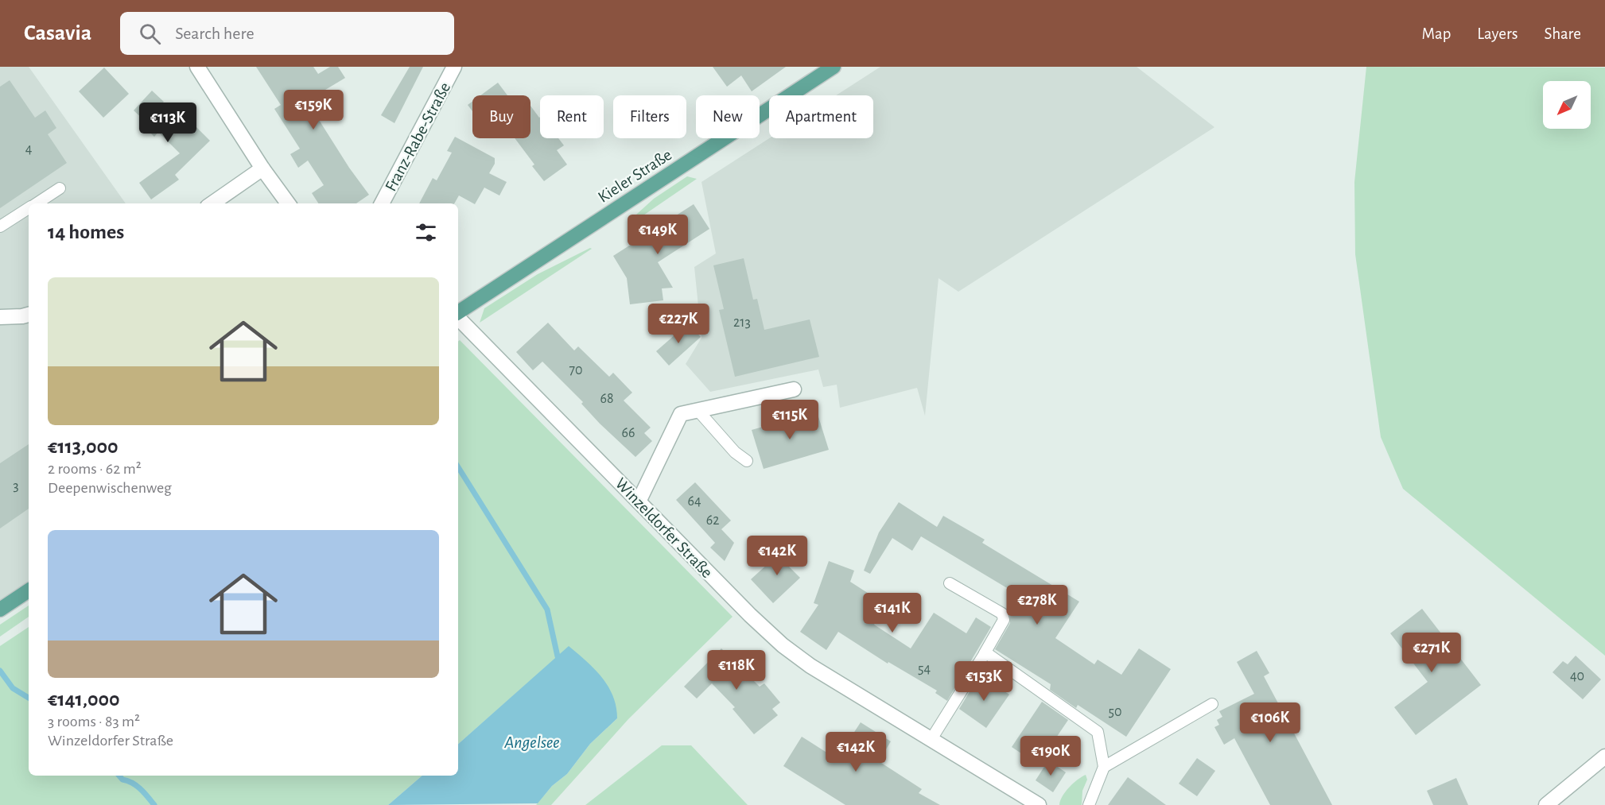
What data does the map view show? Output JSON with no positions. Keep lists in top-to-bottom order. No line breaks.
{"streets":{"main road":["Kieler Straße"],"street":["Franz-Rabe-Straße","Winzeldorfer Straße"]},"water":["Angelsee"],"house_numbers":["4","213","70","68","66","3","64","62","54","40","50"],"north":"bottom left","page":{"header":"Casavia","search":"Search here","nav":["Map","Layers","Share"],"price":["€159K","€113K","€149K","€227K","€115K","€142K","€278K","€141K","€271K","€118K","€153K","€106K","€142K","€190K"],"chip":["Buy","Rent","Filters","New","Apartment"],"heading":"14 homes","list":[{"name":"€113,000","note":"2 rooms · 62 m² · Deepenwischenweg"},{"name":"€141,000","note":"3 rooms · 83 m² · Winzeldorfer Straße"}]}}
